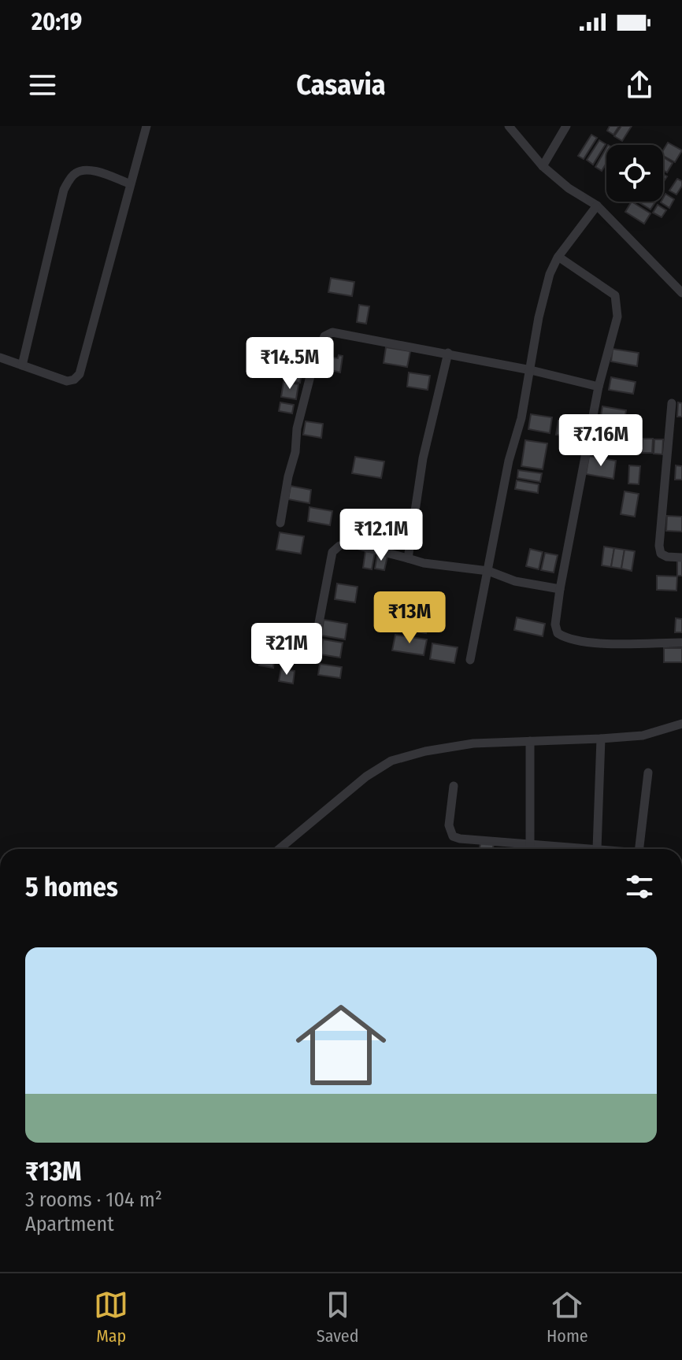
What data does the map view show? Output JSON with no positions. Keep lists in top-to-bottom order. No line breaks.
{"page":{"status":"20:19","header":"Casavia","price":["₹14.5M","₹7.16M","₹12.1M","₹13M","₹21M"],"heading":"5 homes","list":[{"name":"₹13M","note":"3 rooms · 104 m² · Apartment"}],"tabs":["Map","Saved","Home"]}}
